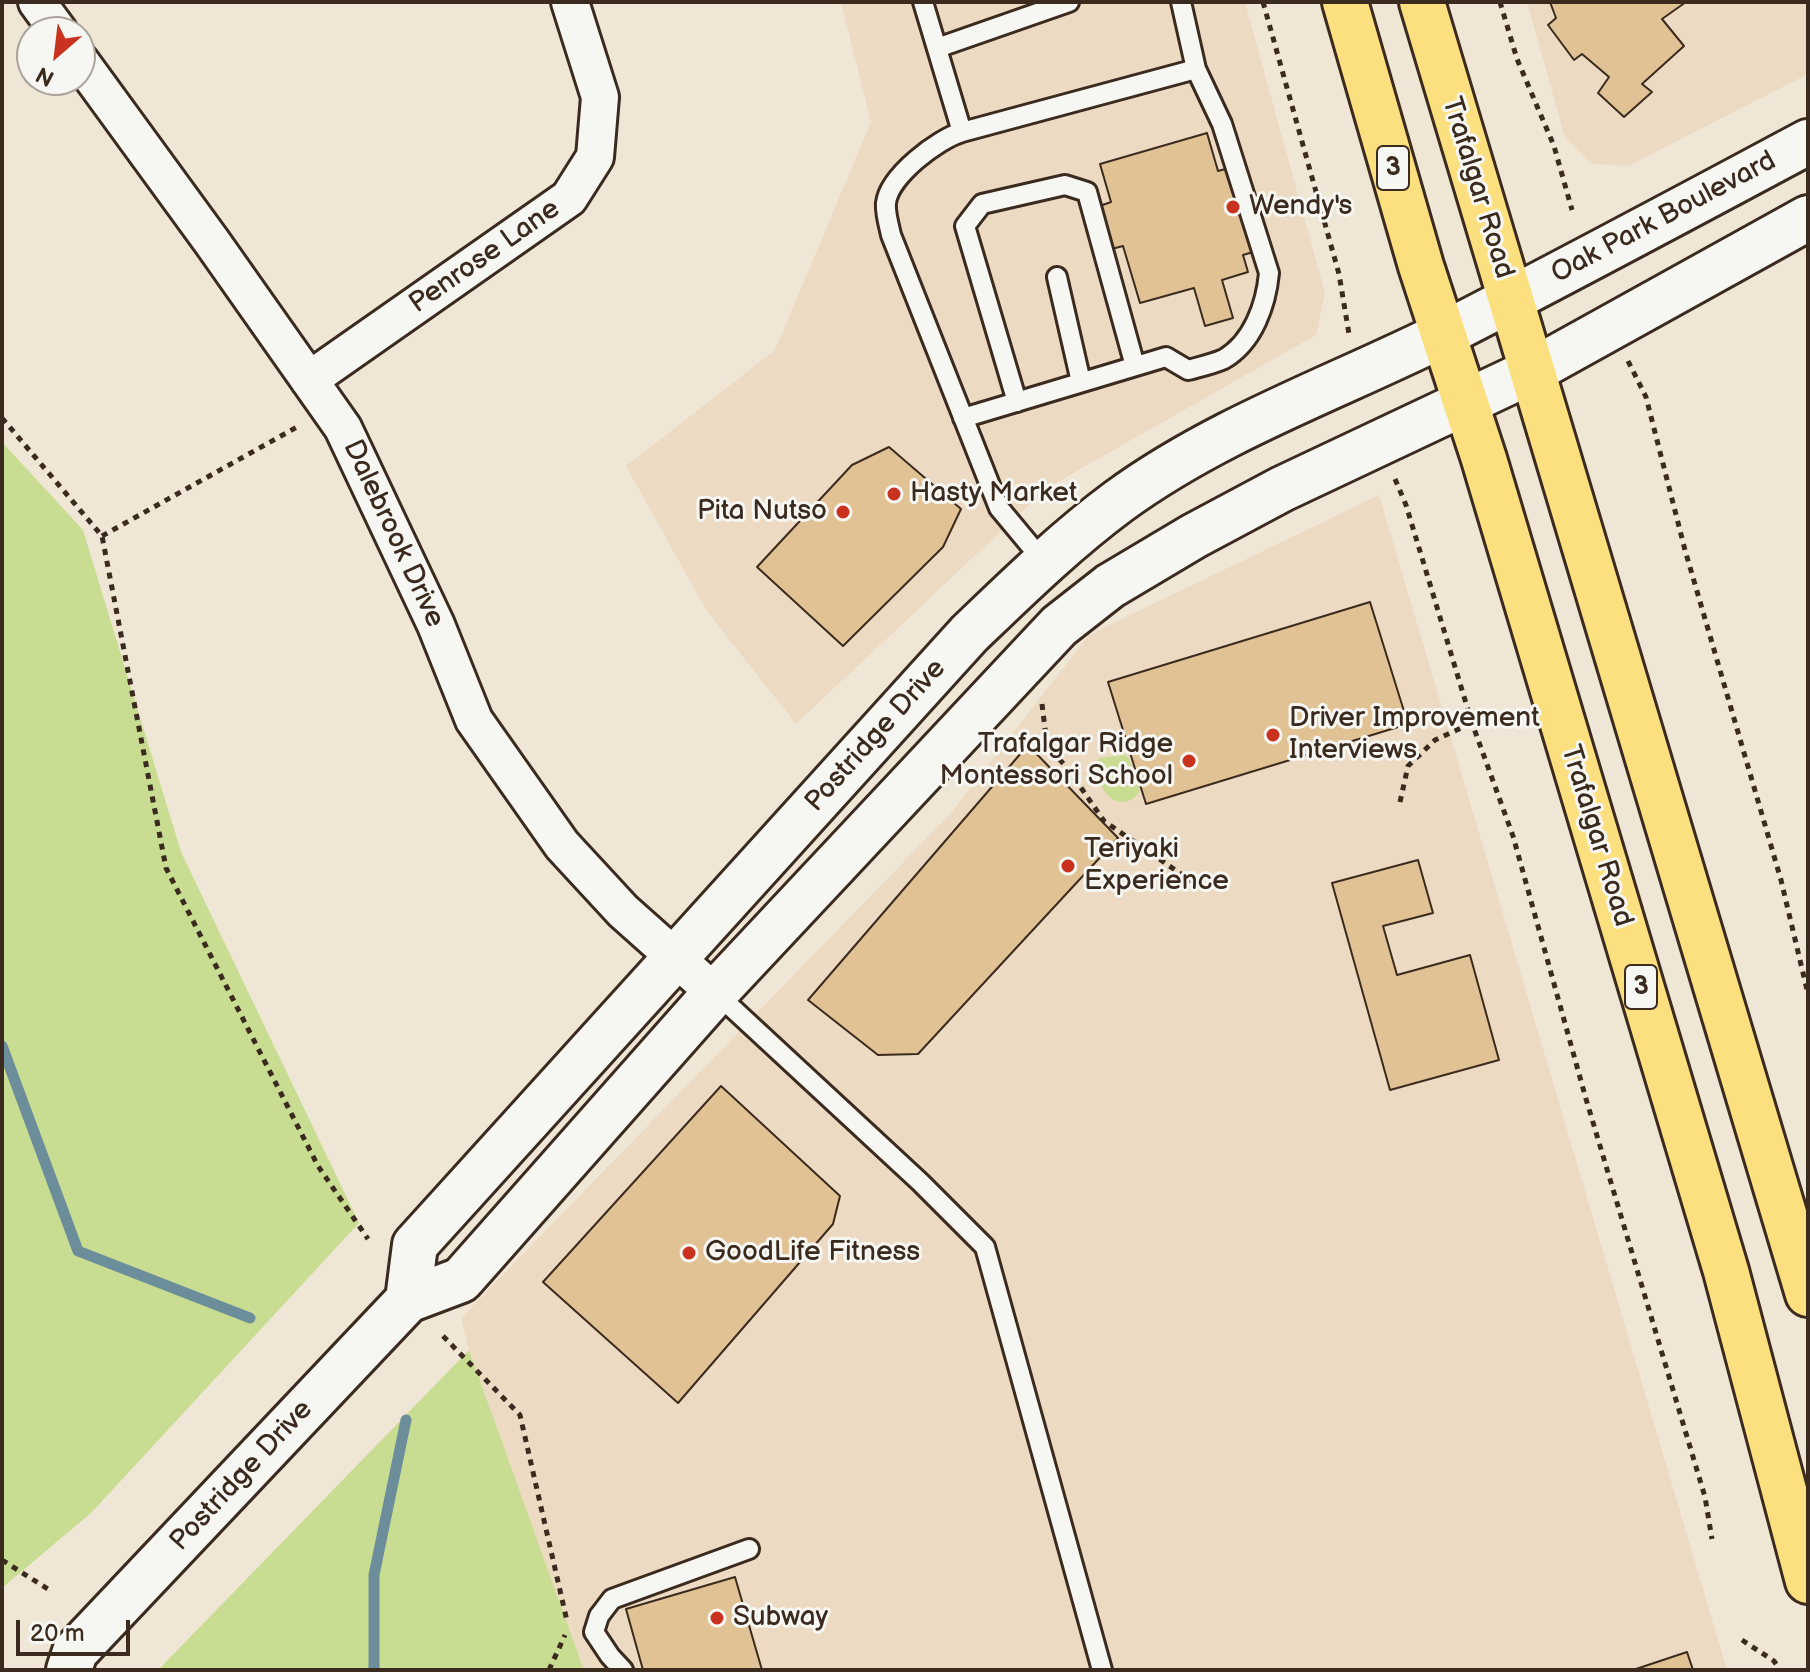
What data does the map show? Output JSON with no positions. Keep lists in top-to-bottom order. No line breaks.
{"streets":{"main road":["3","Trafalgar Road"],"street":["Oak Park Boulevard","Penrose Lane","Dalebrook Drive","Postridge Drive"]},"crossings":[["Trafalgar Road","Oak Park Boulevard"],["Trafalgar Road","Postridge Drive"],["Oak Park Boulevard","Postridge Drive"],["Penrose Lane","Dalebrook Drive"],["Dalebrook Drive","Postridge Drive"]],"places":["Wendy's","Hasty Market","Pita Nutso","Driver Improvement Interviews","Trafalgar Ridge Montessori School","Teriyaki Experience","GoodLife Fitness","Subway"],"scale_bar":"20 m","north":"bottom left"}
